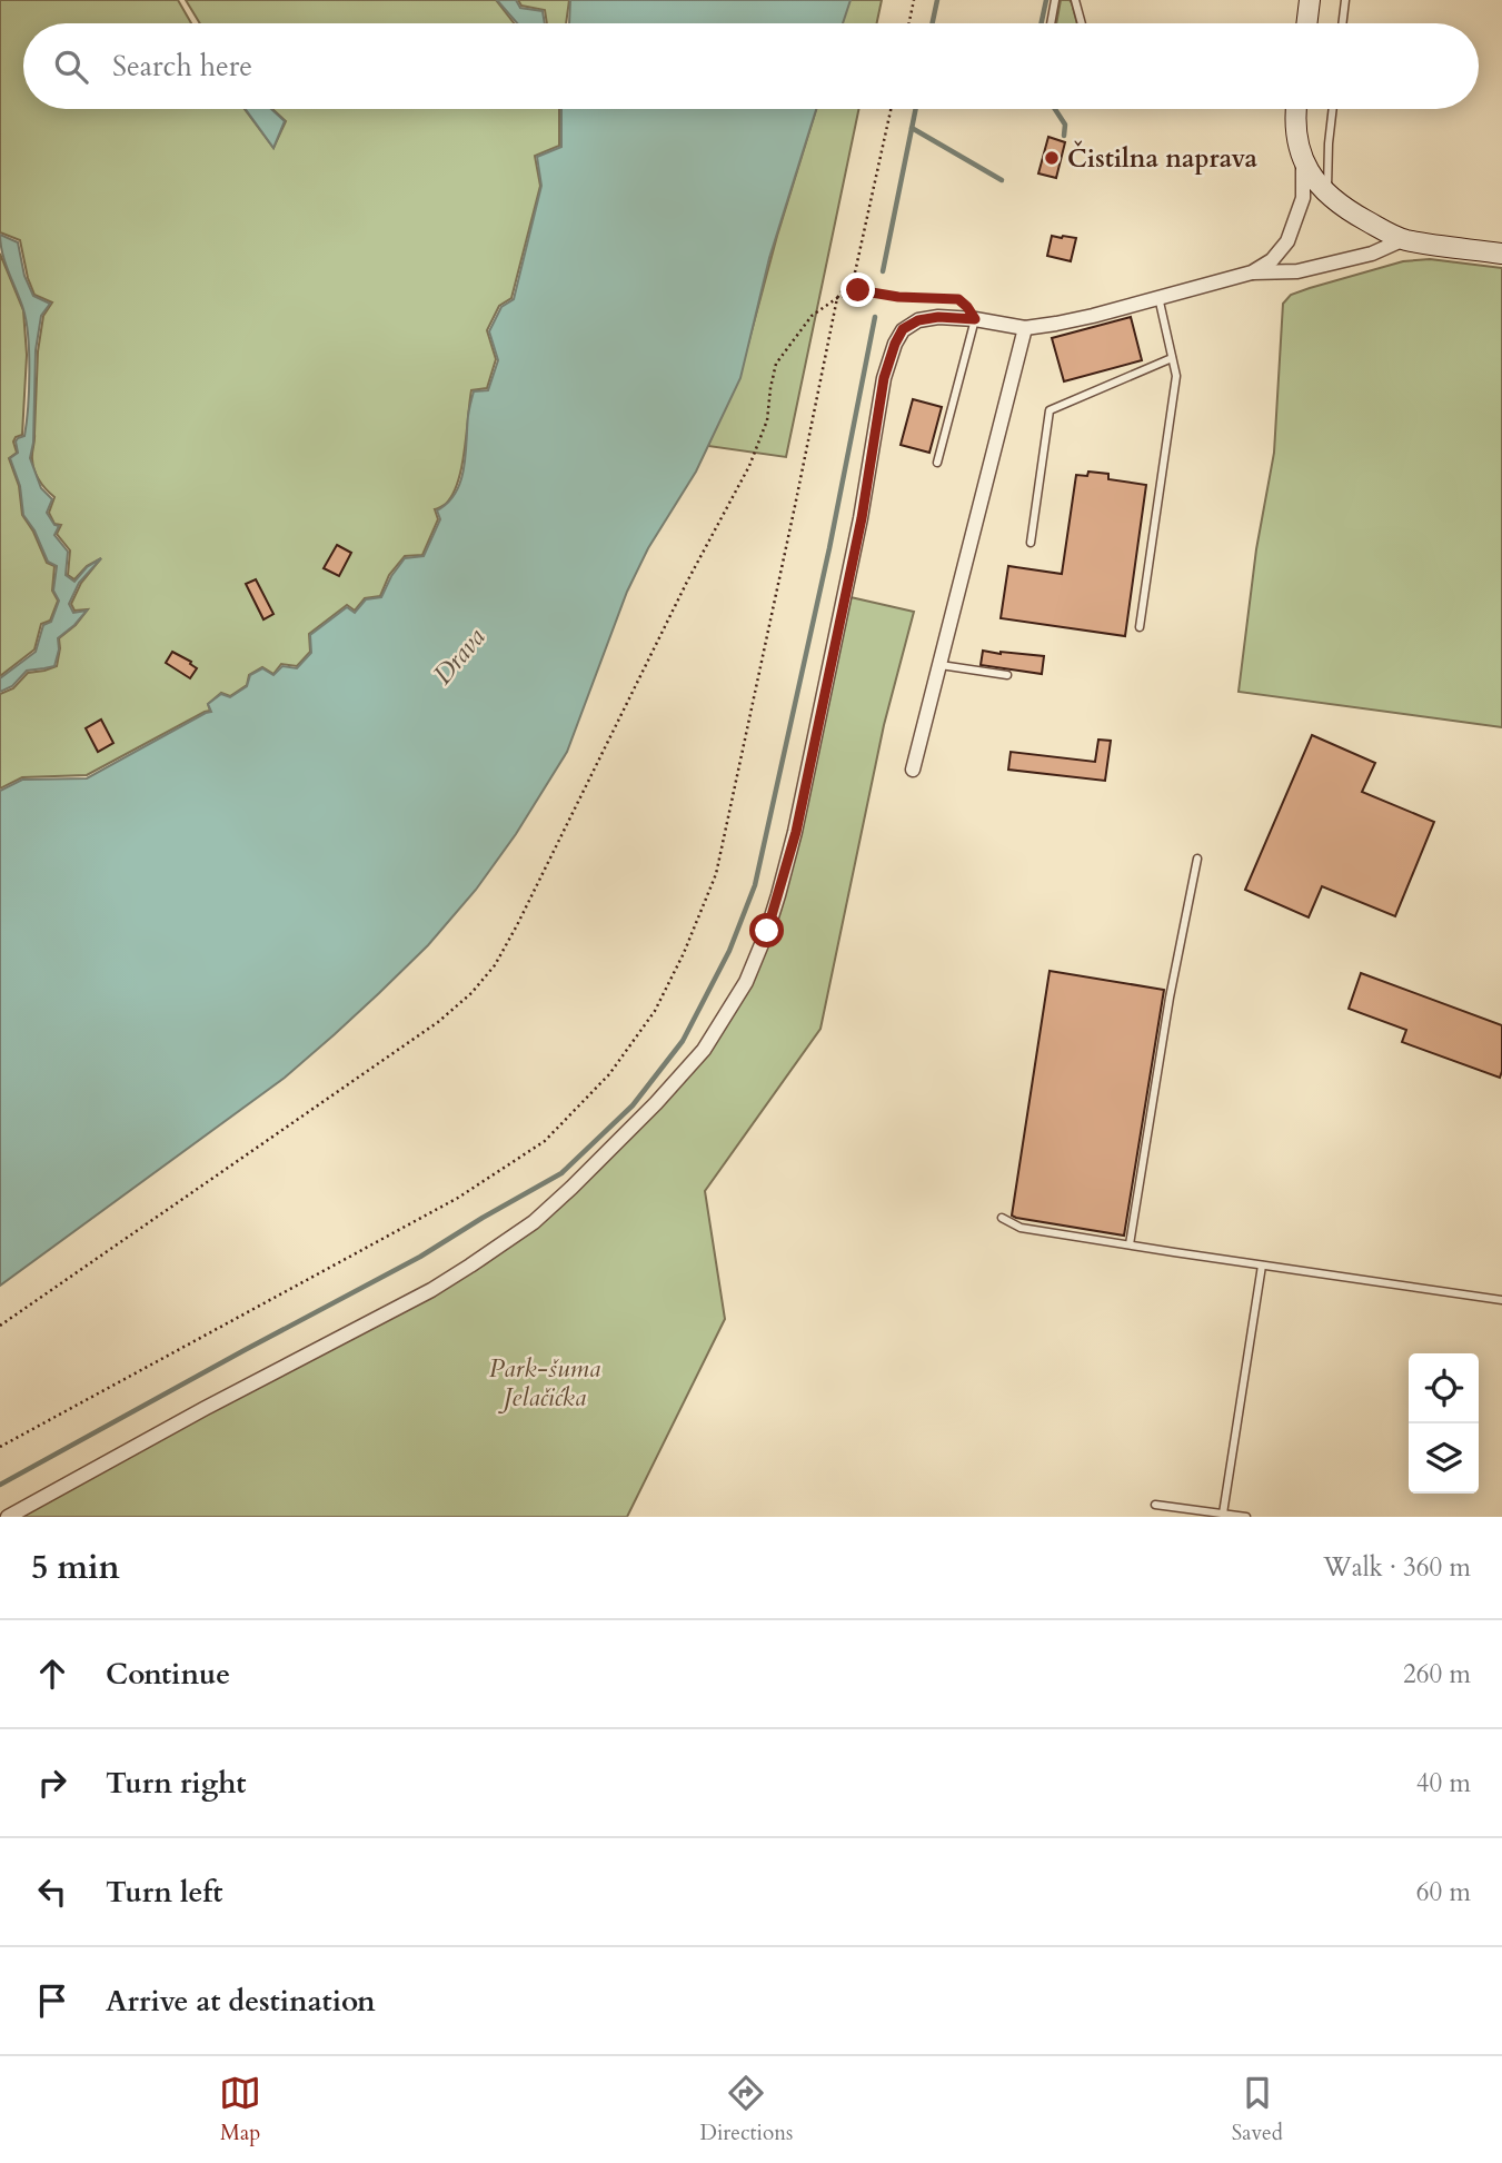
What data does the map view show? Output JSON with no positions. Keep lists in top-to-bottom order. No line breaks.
{"water":["Drava"],"parks":["Park-šuma Jelačićka"],"places":["Čistilna naprava"],"page":{"search":"Search here","heading":["5 min","Walk · 360 m"],"list":[["Continue","260 m"],["Turn right","40 m"],["Turn left","60 m"],"Arrive at destination"],"nav":["Map","Directions","Saved"]}}
